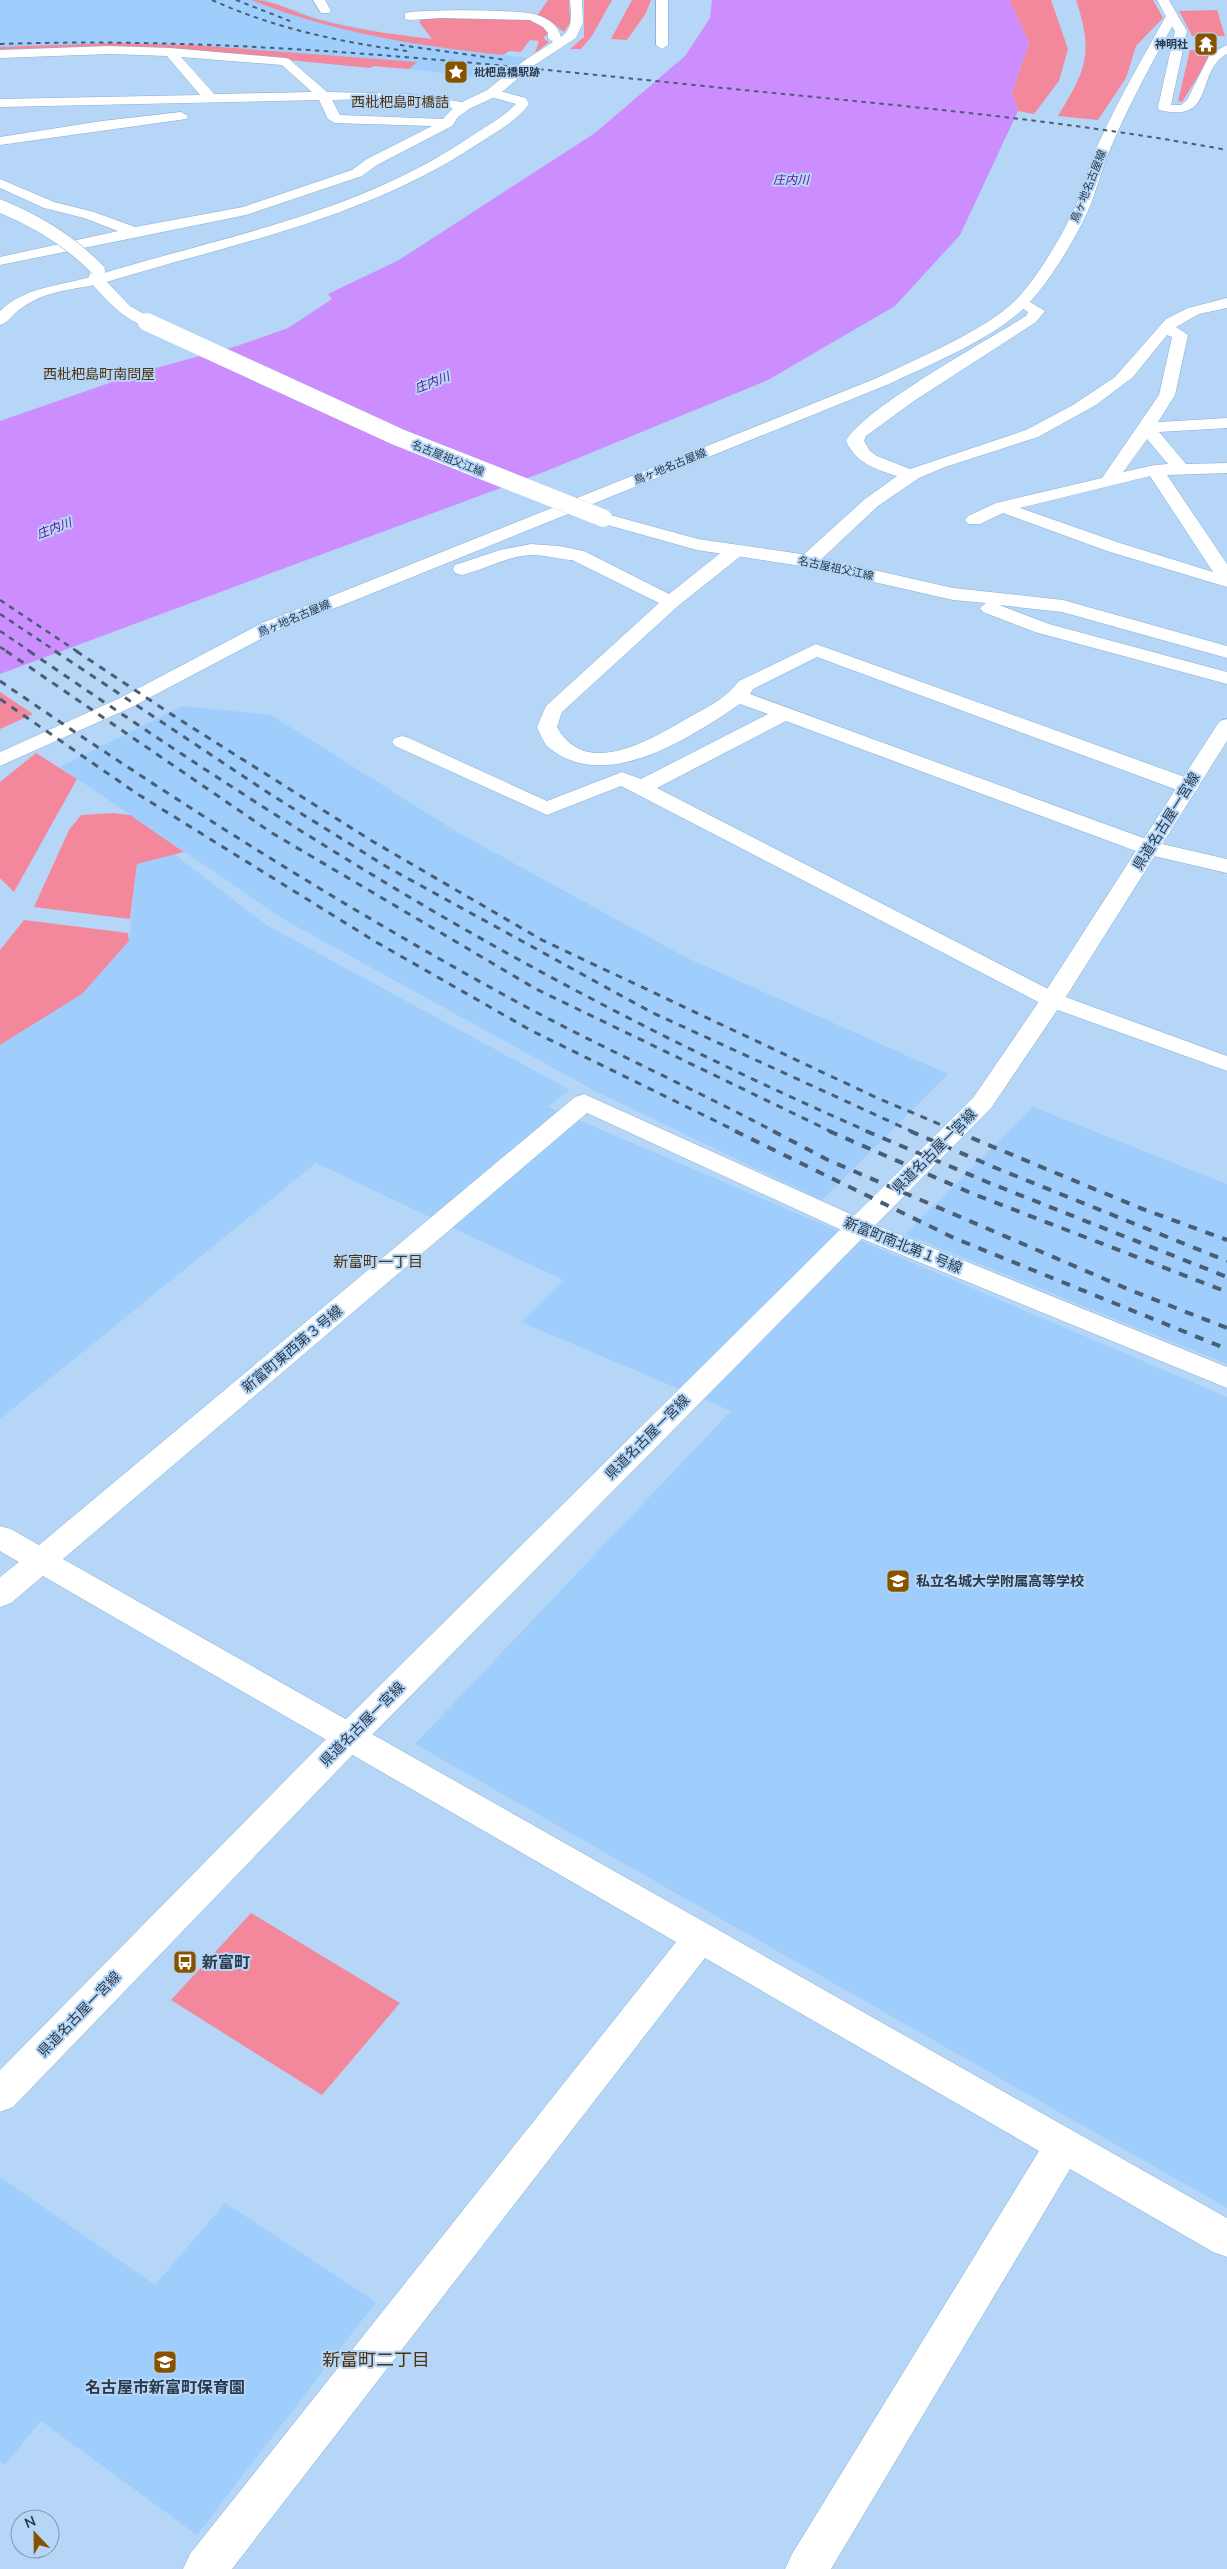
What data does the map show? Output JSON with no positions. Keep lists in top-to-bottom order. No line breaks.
{"streets":{"street":["鳥ヶ地名古屋線","名古屋祖父江線","県道名古屋一宮線","新富町南北第１号線","新富町東西第３号線"]},"crossings":[["県道名古屋一宮線","新富町南北第１号線"],["新富町南北第１号線","新富町東西第３号線"]],"districts":["西枇杷島町橋詰","西枇杷島町南問屋","新富町一丁目","新富町二丁目"],"water":["庄内川"],"places":{"temple":["神明社"],"place":["枇杷島橋駅跡"],"school or university":["私立名城大学附属高等学校","名古屋市新富町保育園"],"bus stop":["新富町"]},"north":"top"}
